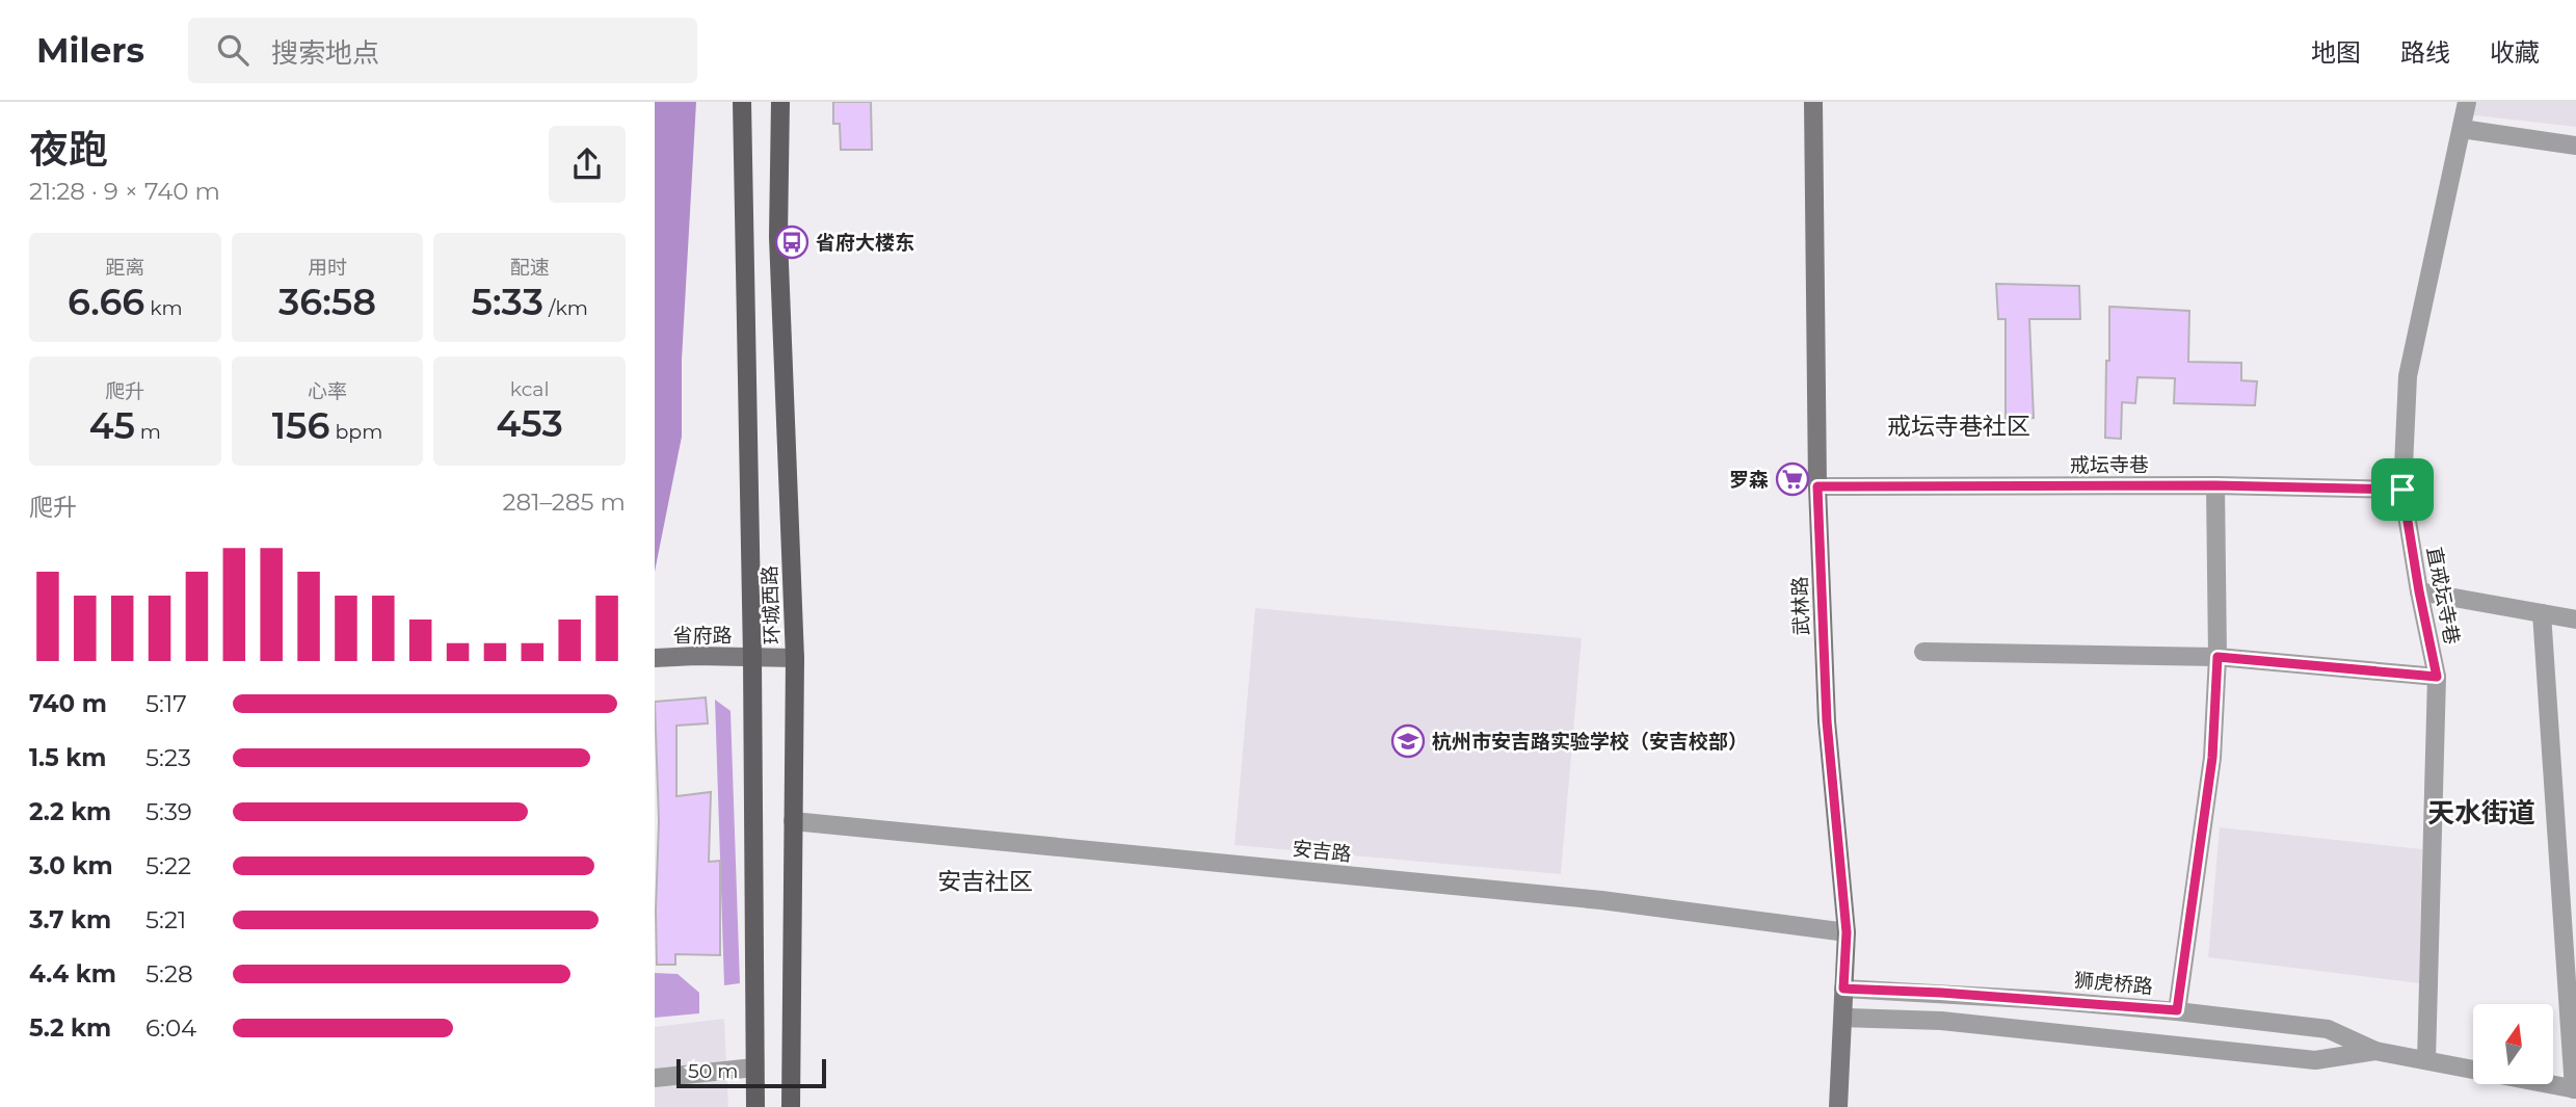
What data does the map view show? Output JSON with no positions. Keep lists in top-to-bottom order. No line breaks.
{"streets":{"main road":["环城西路"],"street":["戒坛寺巷","直戒坛寺巷","武林路","省府路","安吉路","狮虎桥路"]},"crossings":[["戒坛寺巷","直戒坛寺巷"],["戒坛寺巷","武林路"],["直戒坛寺巷","狮虎桥路"],["环城西路","省府路"],["环城西路","安吉路"],["武林路","安吉路"],["武林路","狮虎桥路"]],"districts":["戒坛寺巷社区","天水街道","安吉社区"],"places":{"bus stop":["省府大楼东"],"supermarket":["罗森"],"school or university":["杭州市安吉路实验学校（安吉校部）"]},"scale_bar":"50 m","north":"top","page":{"header":"Milers","search":"搜索地点","nav":["地图","路线","收藏"],"heading":["夜跑","21:28 · 9 × 740 m"],"stats":[["距离","6.66 km"],["用时","36:58"],["配速","5:33 /km"],["爬升","45 m"],["心率","156 bpm"],["kcal","453"]],"chart":["爬升","281–285 m"],"list":[{"name":"740 m","note":"5:17"},{"name":"1.5 km","note":"5:23"},{"name":"2.2 km","note":"5:39"},{"name":"3.0 km","note":"5:22"},{"name":"3.7 km","note":"5:21"},{"name":"4.4 km","note":"5:28"},{"name":"5.2 km","note":"6:04"}],"scale":"50 m"}}
